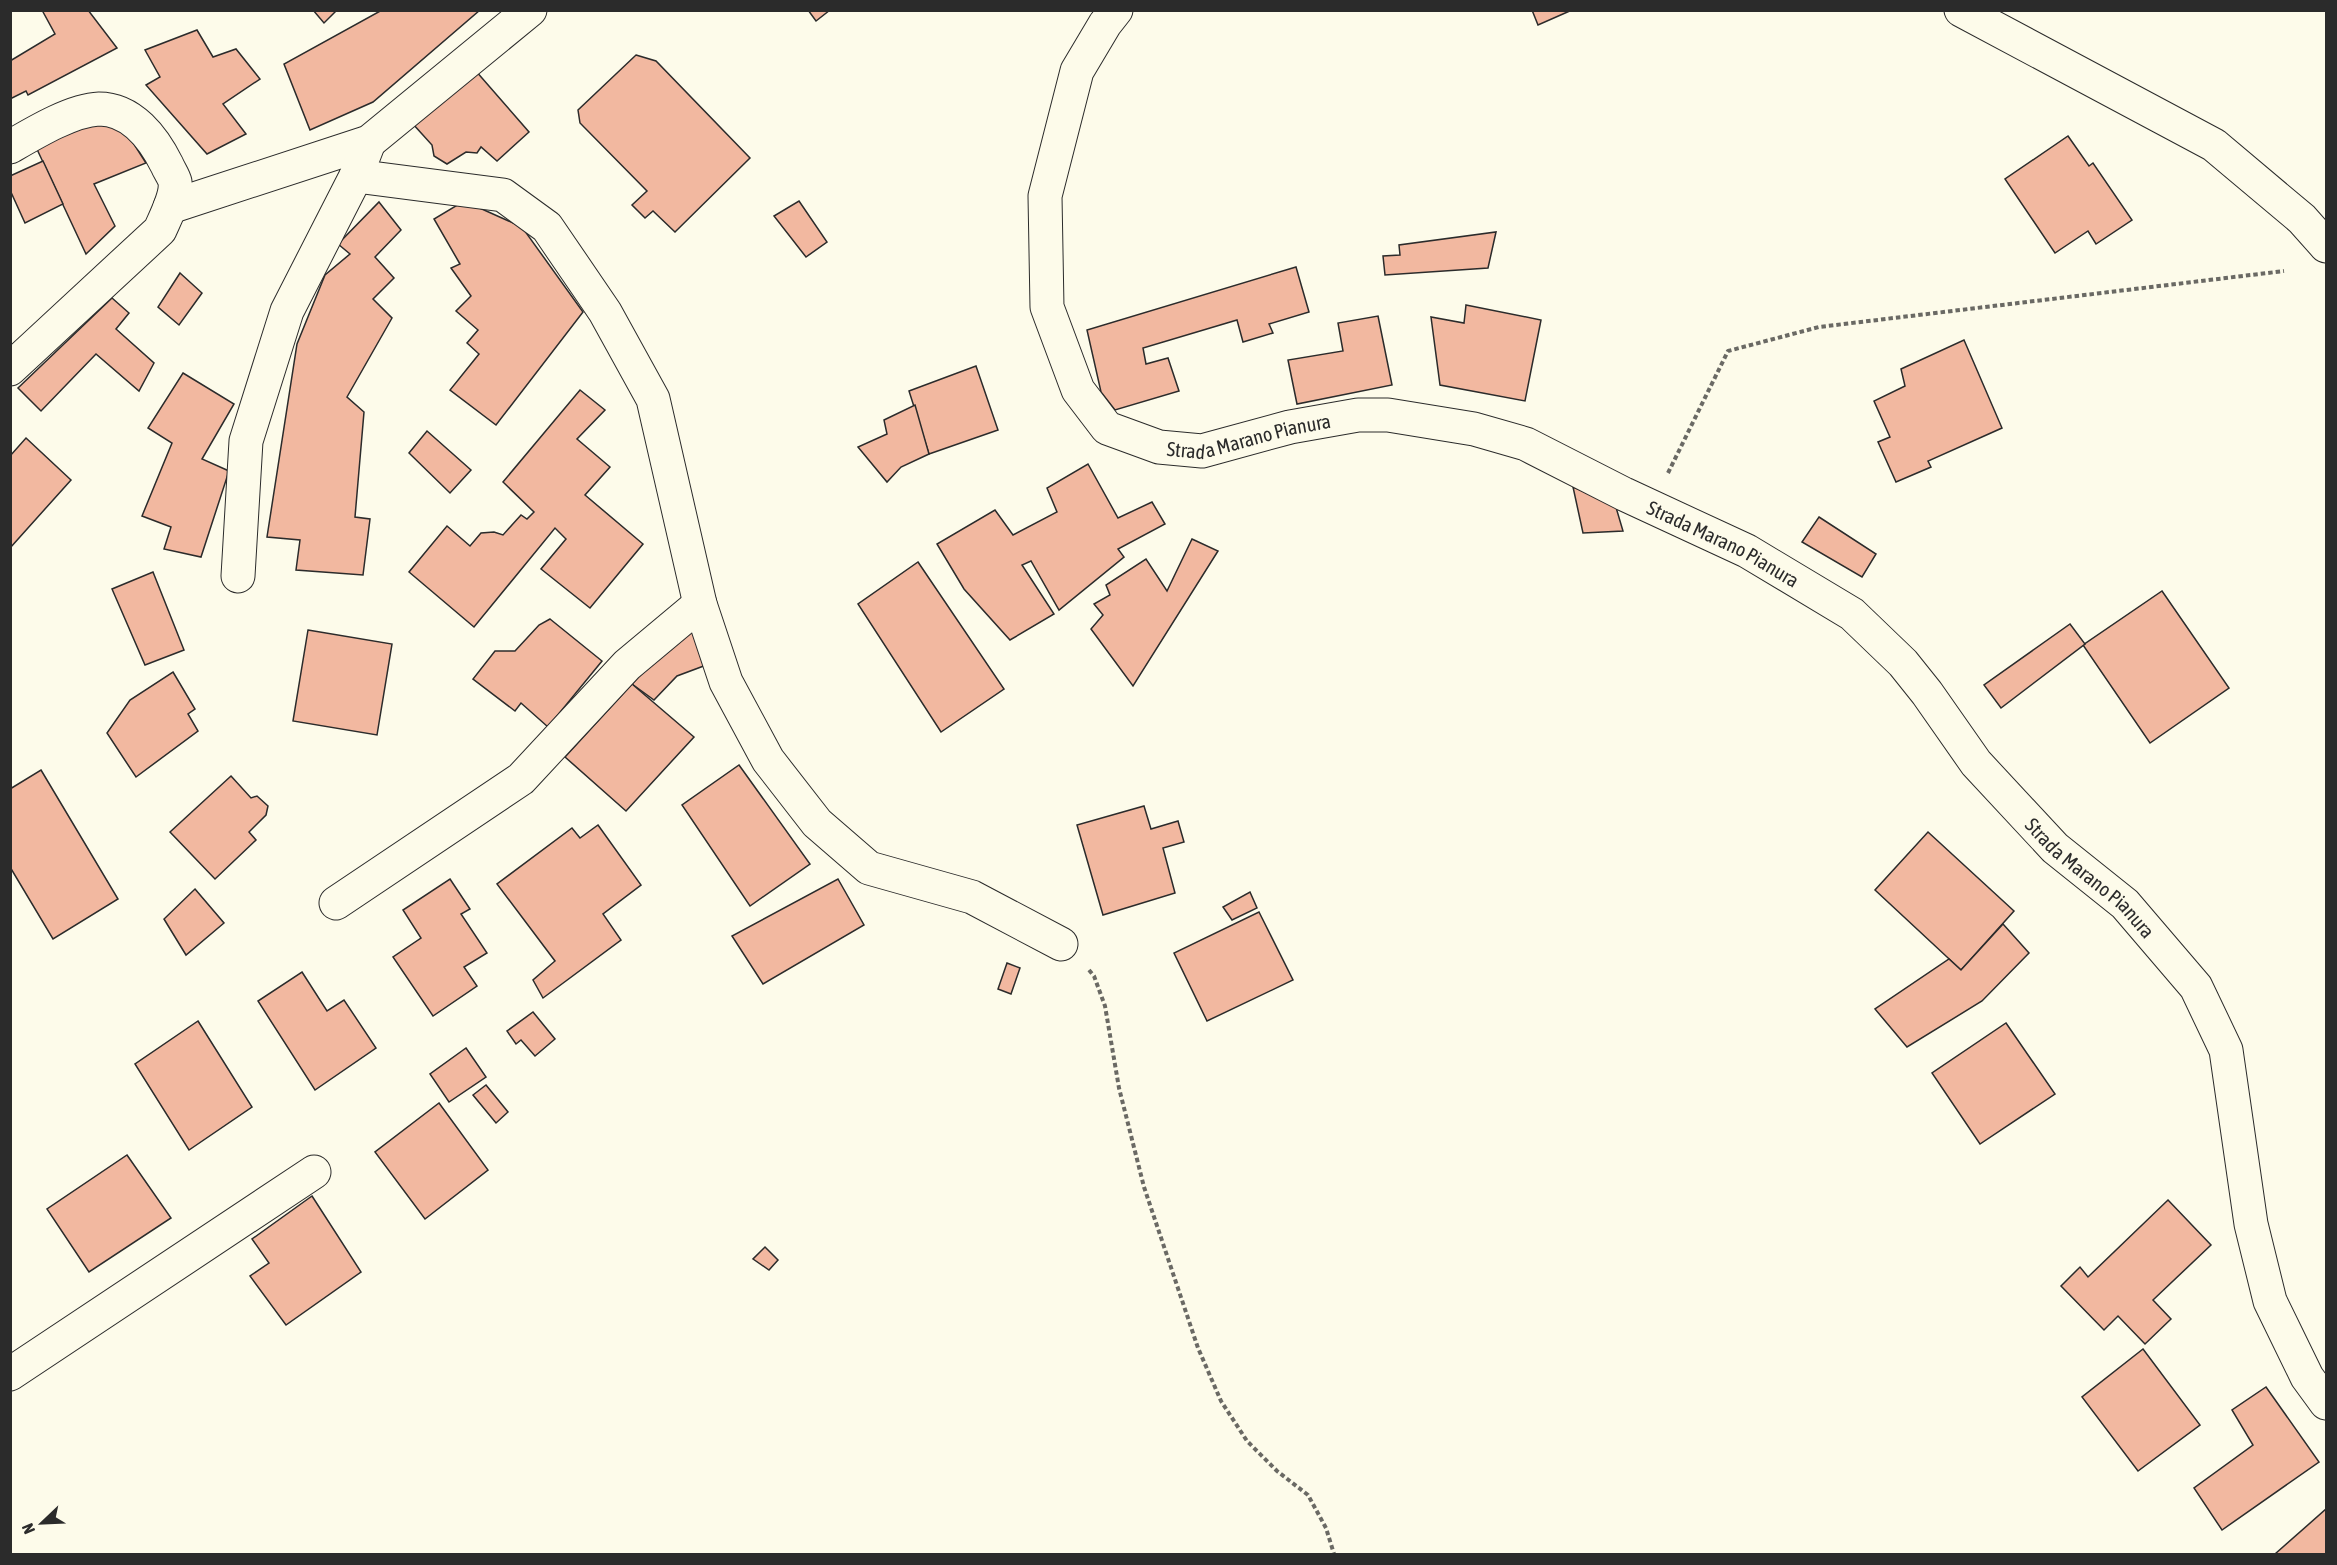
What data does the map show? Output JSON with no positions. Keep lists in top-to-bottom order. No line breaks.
{"streets":{"street":["Strada Marano Pianura"]},"north":"bottom left"}
